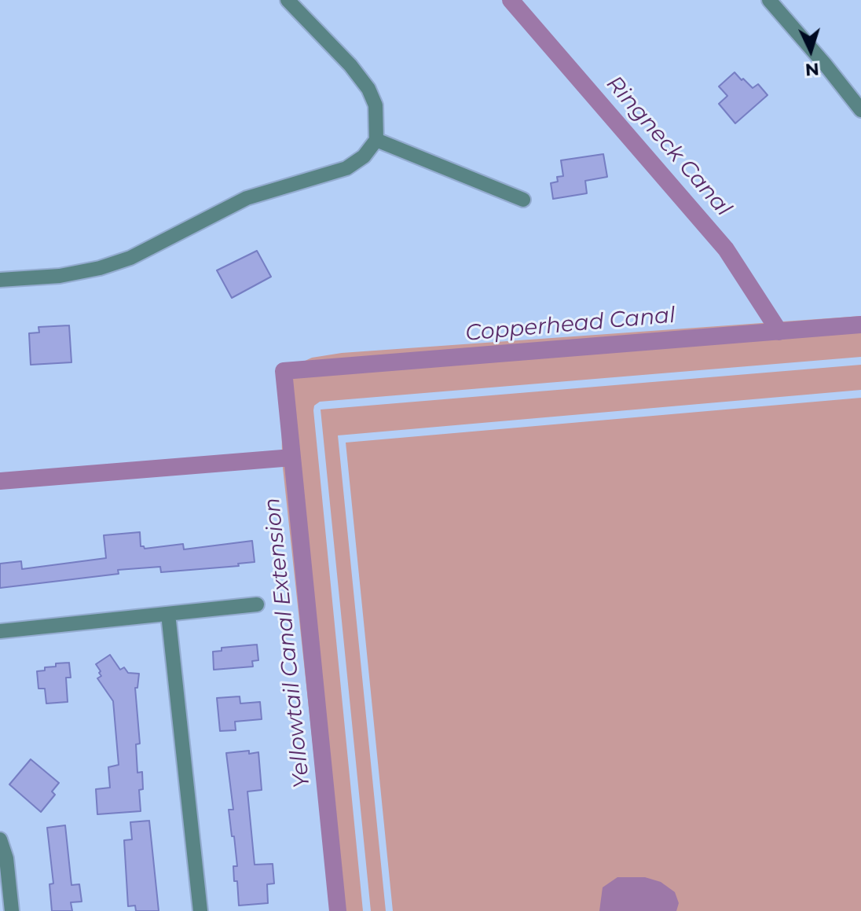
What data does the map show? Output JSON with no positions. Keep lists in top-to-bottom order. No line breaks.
{"water":["Ringneck Canal","Copperhead Canal","Yellowtail Canal Extension"],"north":"bottom"}
